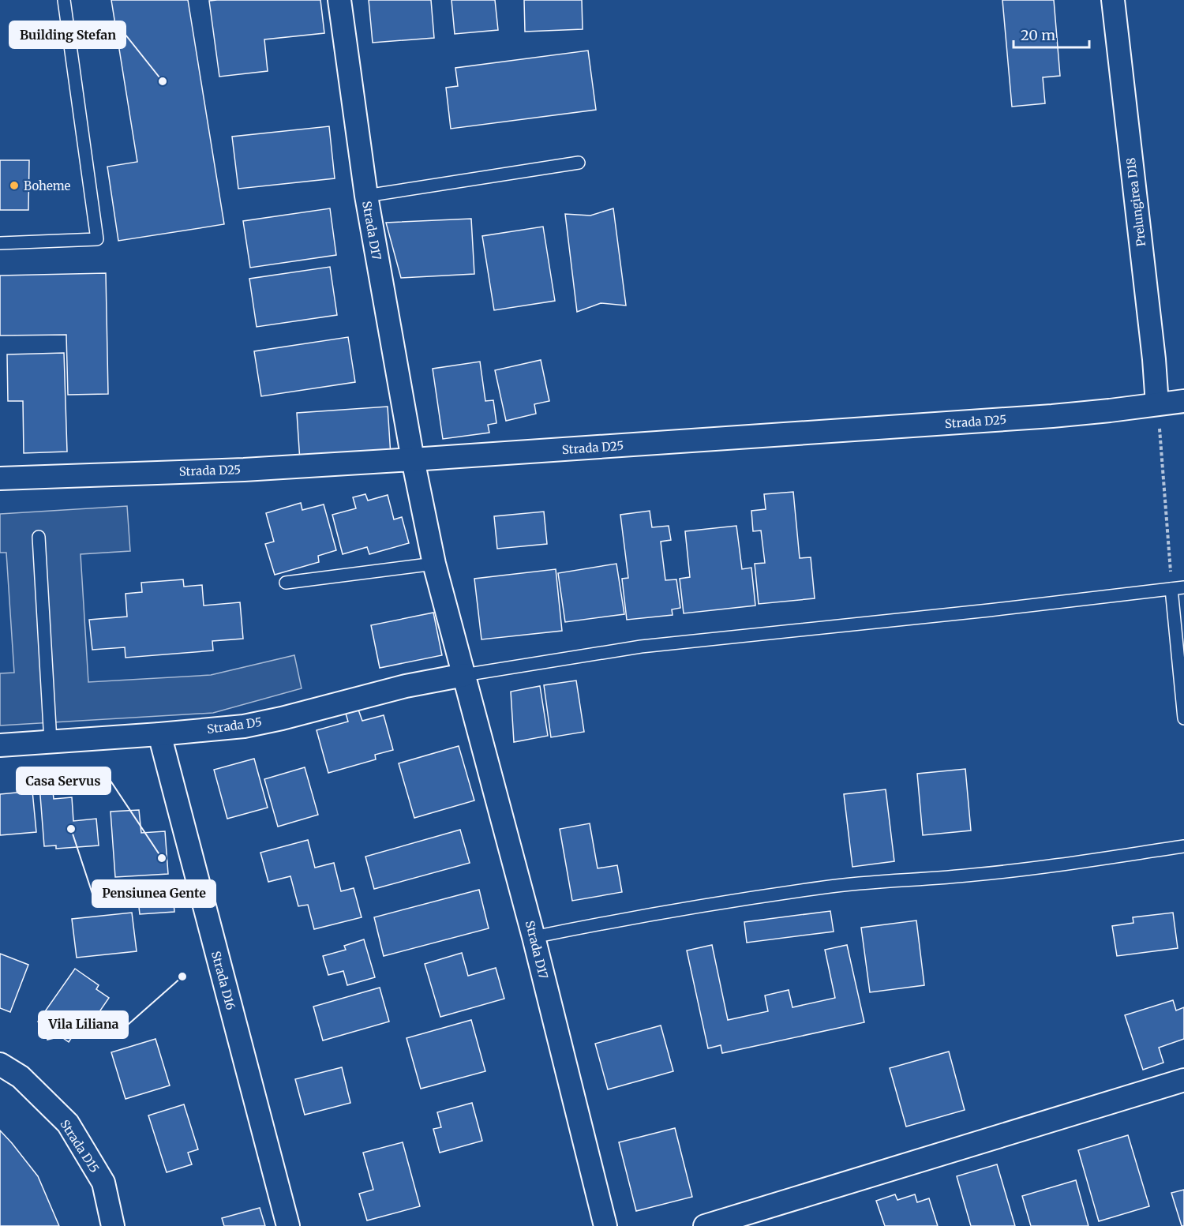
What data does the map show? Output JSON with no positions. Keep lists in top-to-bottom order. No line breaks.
{"streets":{"street":["Prelungirea D18","Strada D17","Strada D25","Strada D5","Strada D16","Strada D15"]},"crossings":[["Prelungirea D18","Strada D25"],["Strada D17","Strada D25"],["Strada D17","Strada D5"],["Strada D5","Strada D16"]],"places":["Building Stefan","Boheme","Pensiunea Gente","Casa Servus","Vila Liliana"],"scale_bar":"20 m"}
